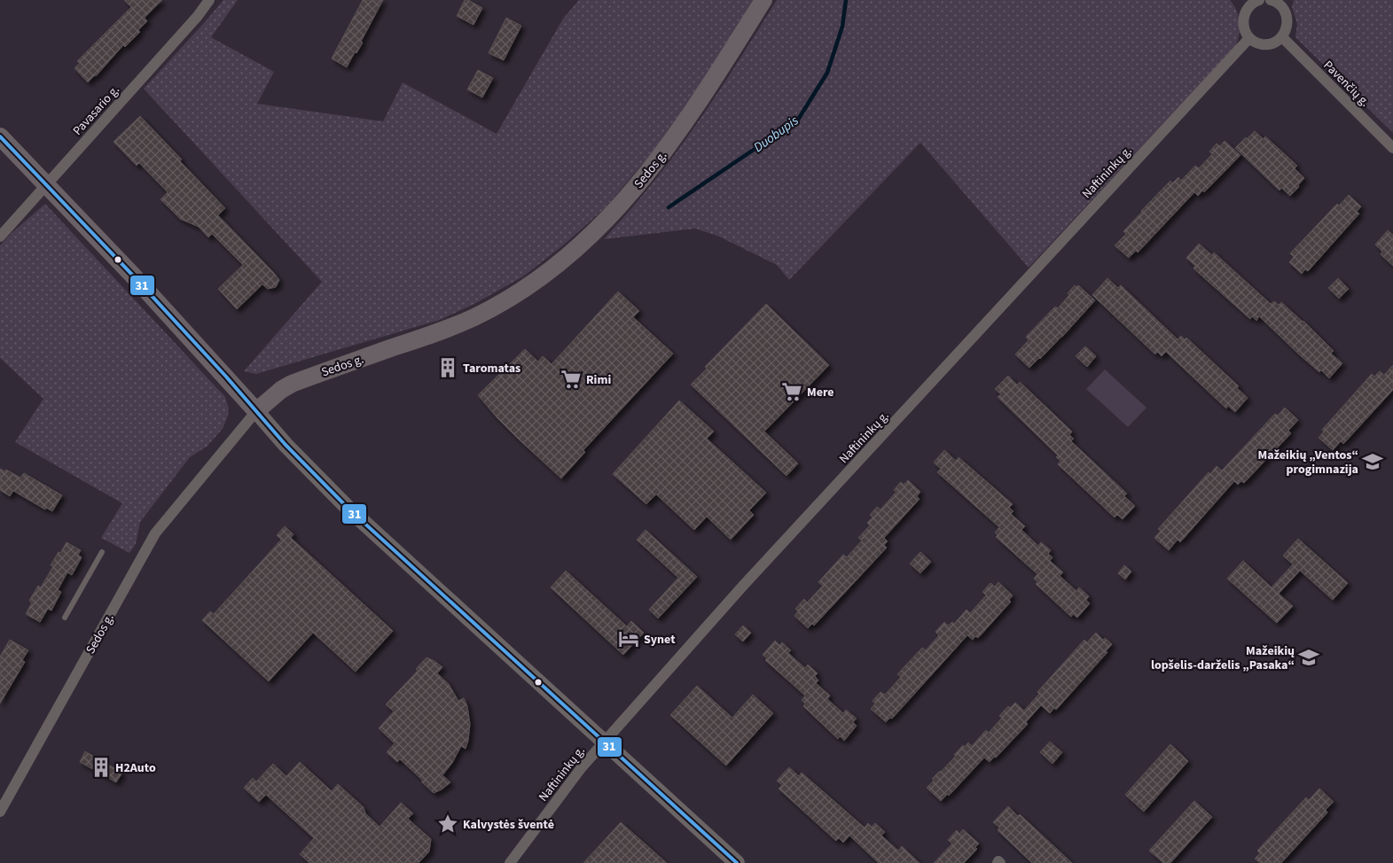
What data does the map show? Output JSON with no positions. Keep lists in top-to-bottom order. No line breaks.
{"streets":{"main road":["Sedos g."],"street":["Pavenčių g.","Pavasario g.","Naftininkų g."]},"water":["Duobupis"],"places":{"building":["Taromatas","H2Auto"],"supermarket":["Rimi","Mere"],"school or university":["Mažeikių „Ventos“ progimnazija","Mažeikių lopšelis-darželis „Pasaka“"],"hotel":["Synet"],"place":["Kalvystės šventė"]},"lines":["transit line 31"]}
